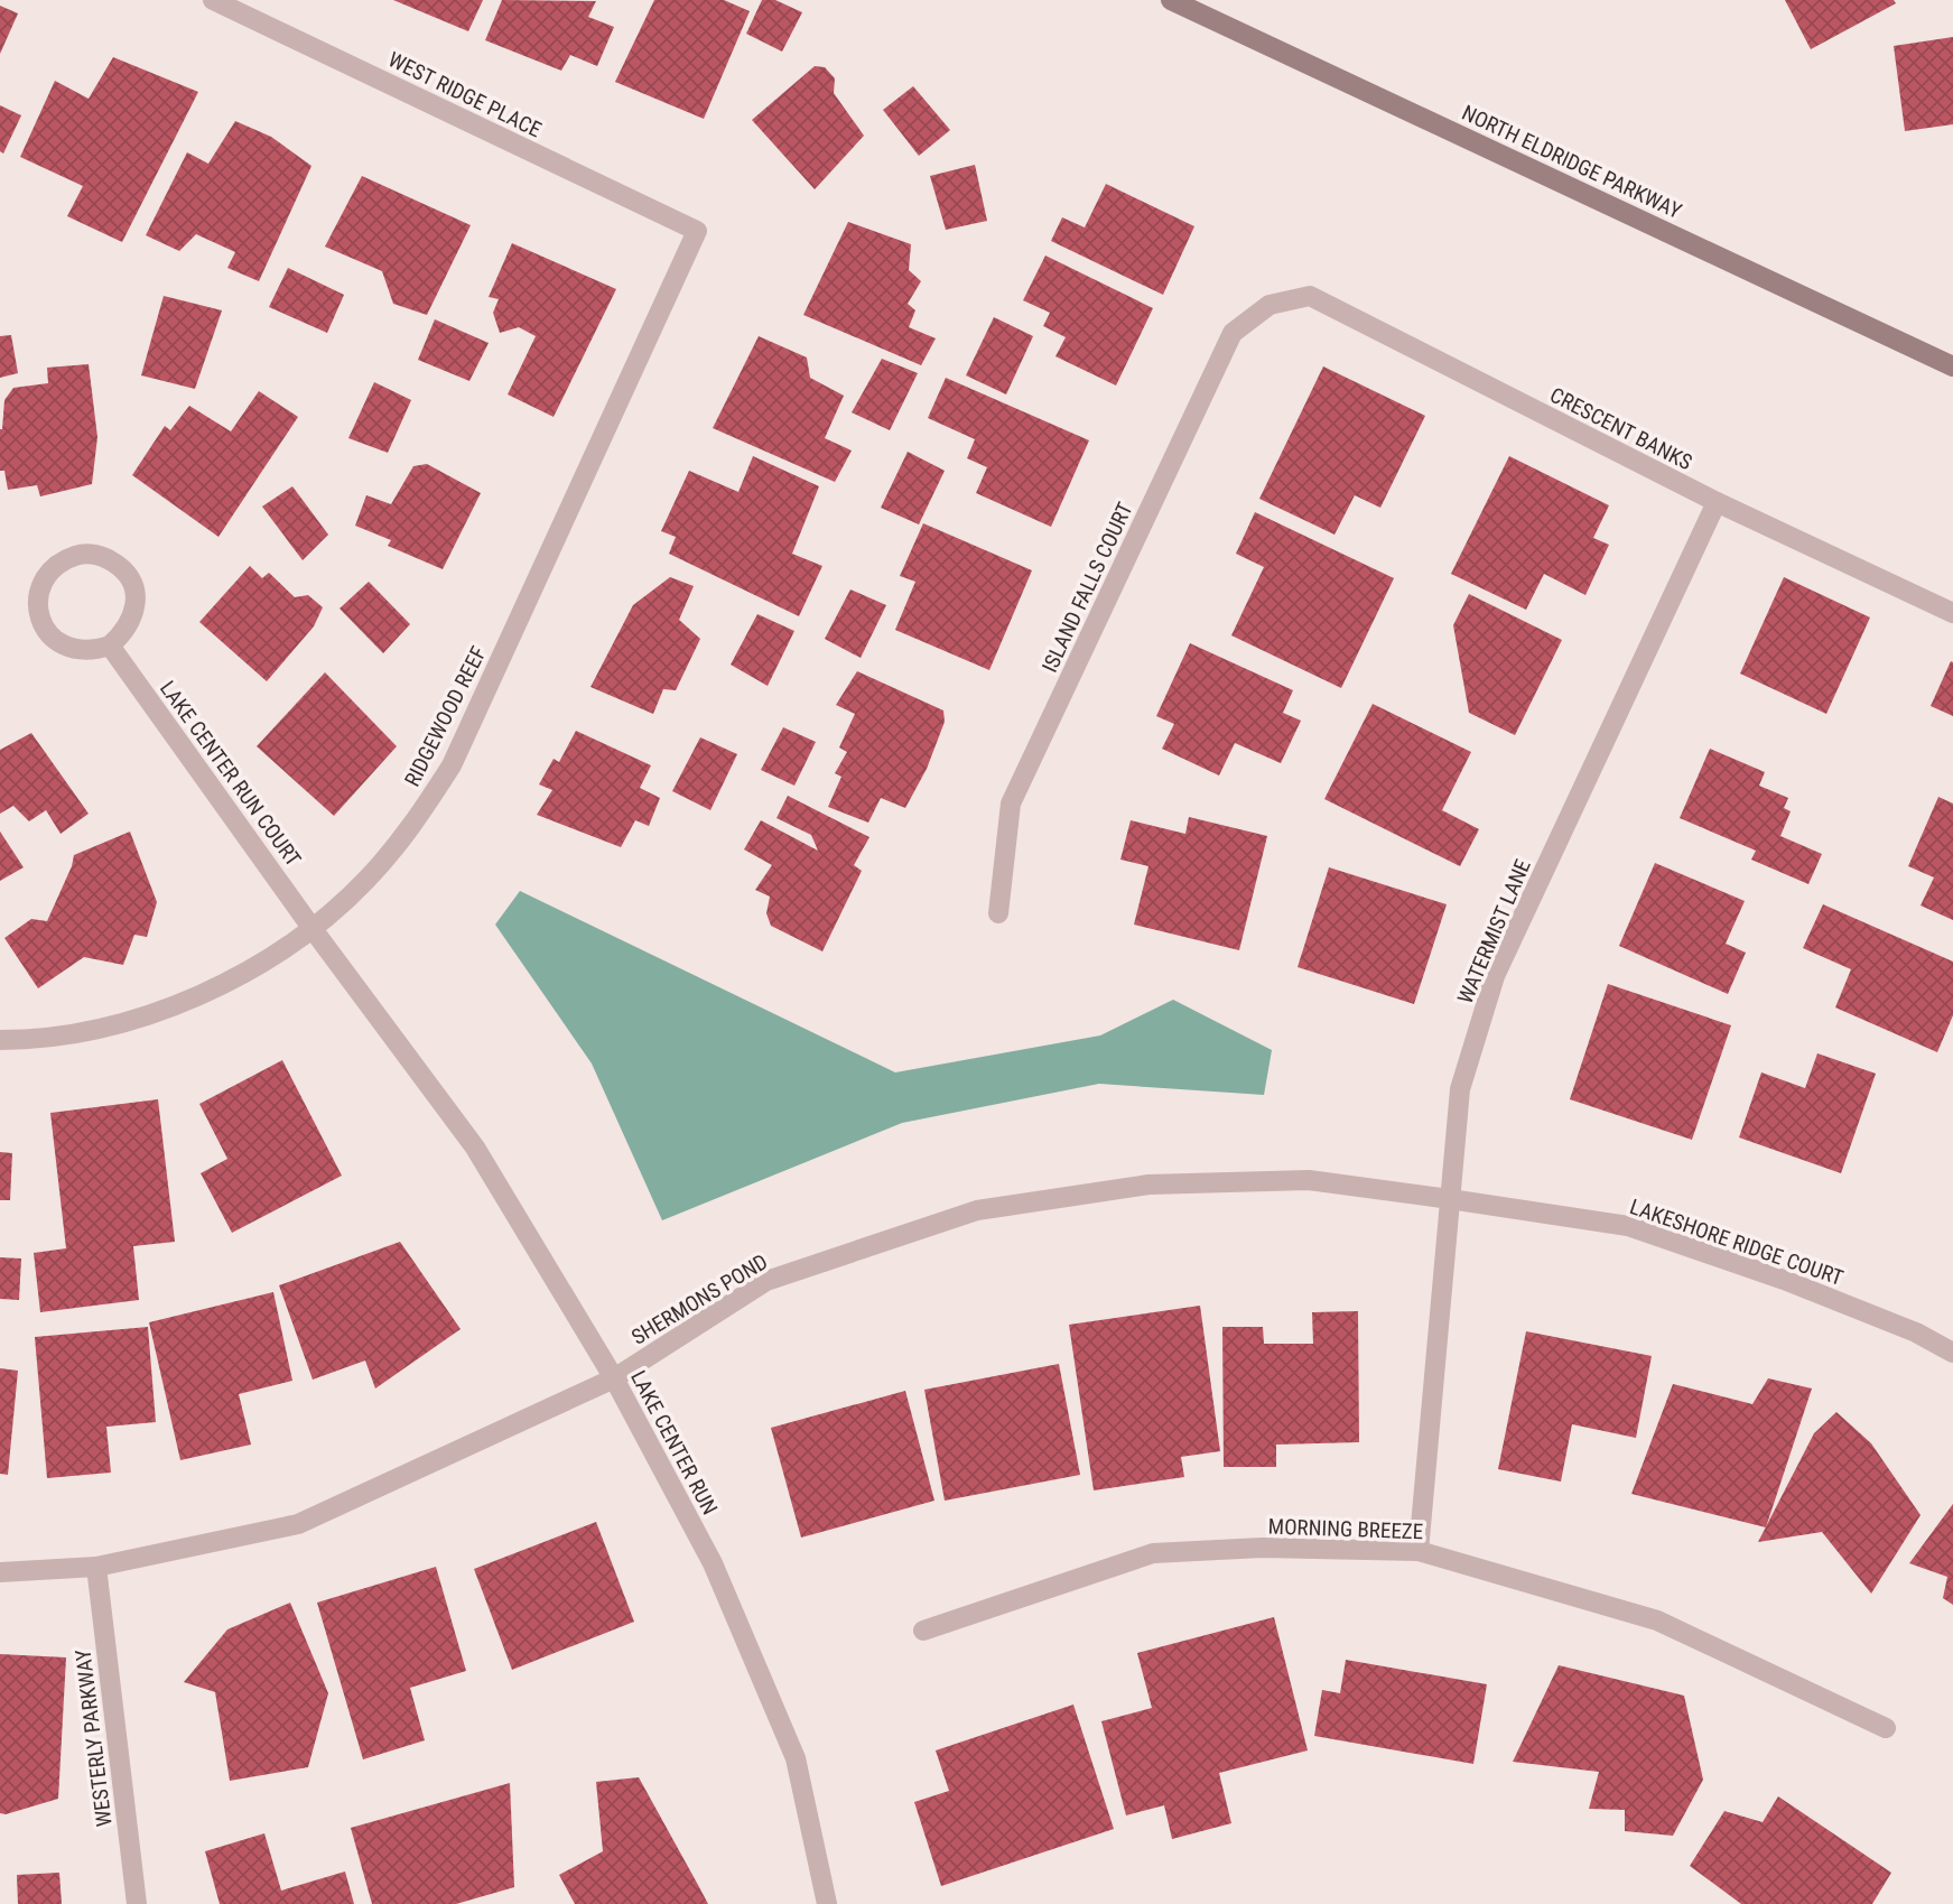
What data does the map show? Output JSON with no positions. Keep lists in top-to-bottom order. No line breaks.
{"streets":{"main road":["NORTH ELDRIDGE PARKWAY"],"street":["WEST RIDGE PLACE","CRESCENT BANKS","ISLAND FALLS COURT","RIDGEWOOD REEF","LAKE CENTER RUN COURT","WATERMIST LANE","LAKESHORE RIDGE COURT","SHERMONS POND","LAKE CENTER RUN","MORNING BREEZE","WESTERLY PARKWAY"]},"crossings":[["WEST RIDGE PLACE","RIDGEWOOD REEF"],["CRESCENT BANKS","ISLAND FALLS COURT"],["CRESCENT BANKS","WATERMIST LANE"],["RIDGEWOOD REEF","LAKE CENTER RUN COURT"],["RIDGEWOOD REEF","LAKE CENTER RUN"],["LAKE CENTER RUN COURT","LAKE CENTER RUN"],["WATERMIST LANE","LAKESHORE RIDGE COURT"],["WATERMIST LANE","SHERMONS POND"],["WATERMIST LANE","MORNING BREEZE"],["LAKESHORE RIDGE COURT","SHERMONS POND"],["SHERMONS POND","LAKE CENTER RUN"],["SHERMONS POND","WESTERLY PARKWAY"]]}
